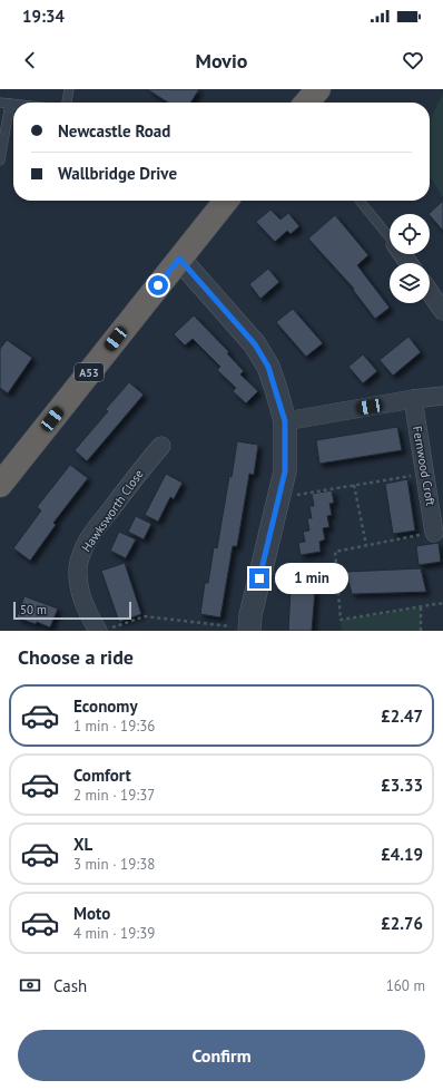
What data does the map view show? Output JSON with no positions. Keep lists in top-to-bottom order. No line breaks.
{"streets":{"highway":["A53"],"street":["Fernwood Croft","Hawksworth Close"]},"scale_bar":"50 m","page":{"status":"19:34","header":"Movio","banner":["Newcastle Road","Wallbridge Drive"],"bubble":"1 min","scale":"50 m","heading":"Choose a ride","list":[{"name":"Economy","note":"1 min · 19:36","value":"£2.47"},{"name":"Comfort","note":"2 min · 19:37","value":"£3.33"},{"name":"XL","note":"3 min · 19:38","value":"£4.19"},{"name":"Moto","note":"4 min · 19:39","value":"£2.76"}],"pay":["Cash","160 m"],"buttons":"Confirm"}}
